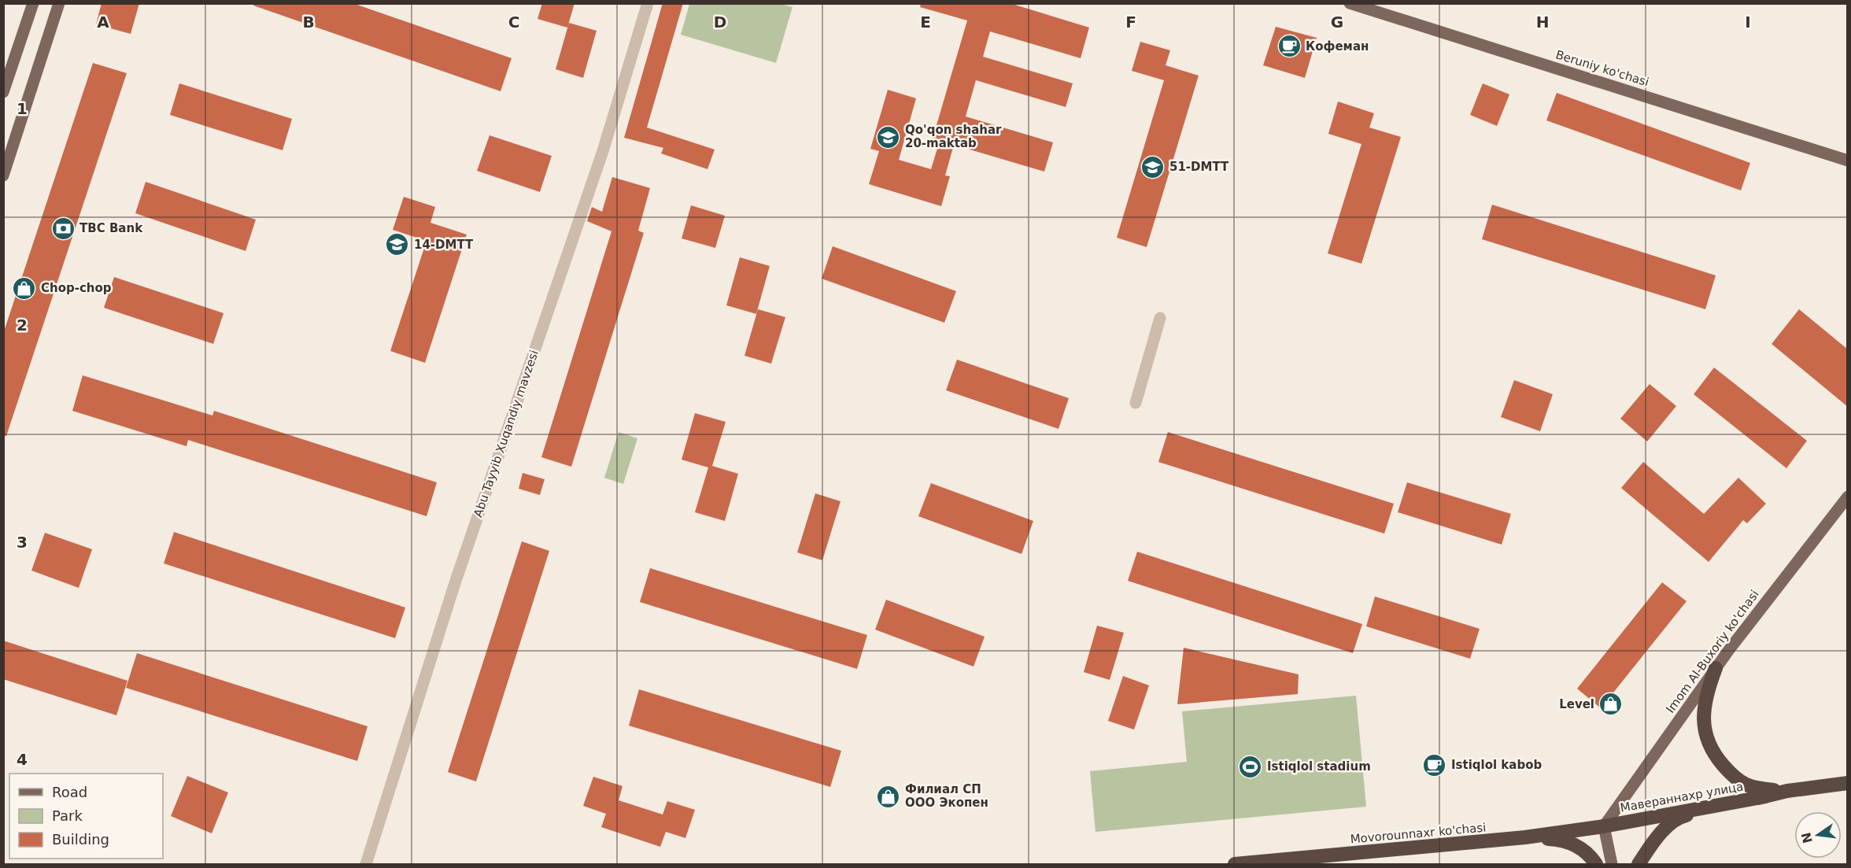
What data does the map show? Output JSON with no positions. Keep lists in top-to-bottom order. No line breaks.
{"streets":{"highway":["Мавераннахр улица","Movorounnaxr ko'chasi"],"main road":["Beruniy ko'chasi","Imom Al-Buxoriy ko'chasi"],"street":["Abu Tayyib Xuqandiy mavzesi"]},"crossings":[["Imom Al-Buxoriy ko'chasi","Мавераннахр улица"],["Imom Al-Buxoriy ko'chasi","Movorounnaxr ko'chasi"],["Мавераннахр улица","Movorounnaxr ko'chasi"]],"places":{"cafe":["Кофеман","Istiqlol kabob"],"school or university":["Qo'qon shahar 20-maktab","51-DMTT","14-DMTT"],"bank":["TBC Bank"],"shop":["Chop-chop","Level","Филиал СП ООО Экопен"],"sports":["Istiqlol stadium"]},"legend":["Road","Park","Building"],"north":"left","grid":{"columns":["A","B","C","D","E","F","G","H","I"],"rows":["1","2","3","4"]}}
